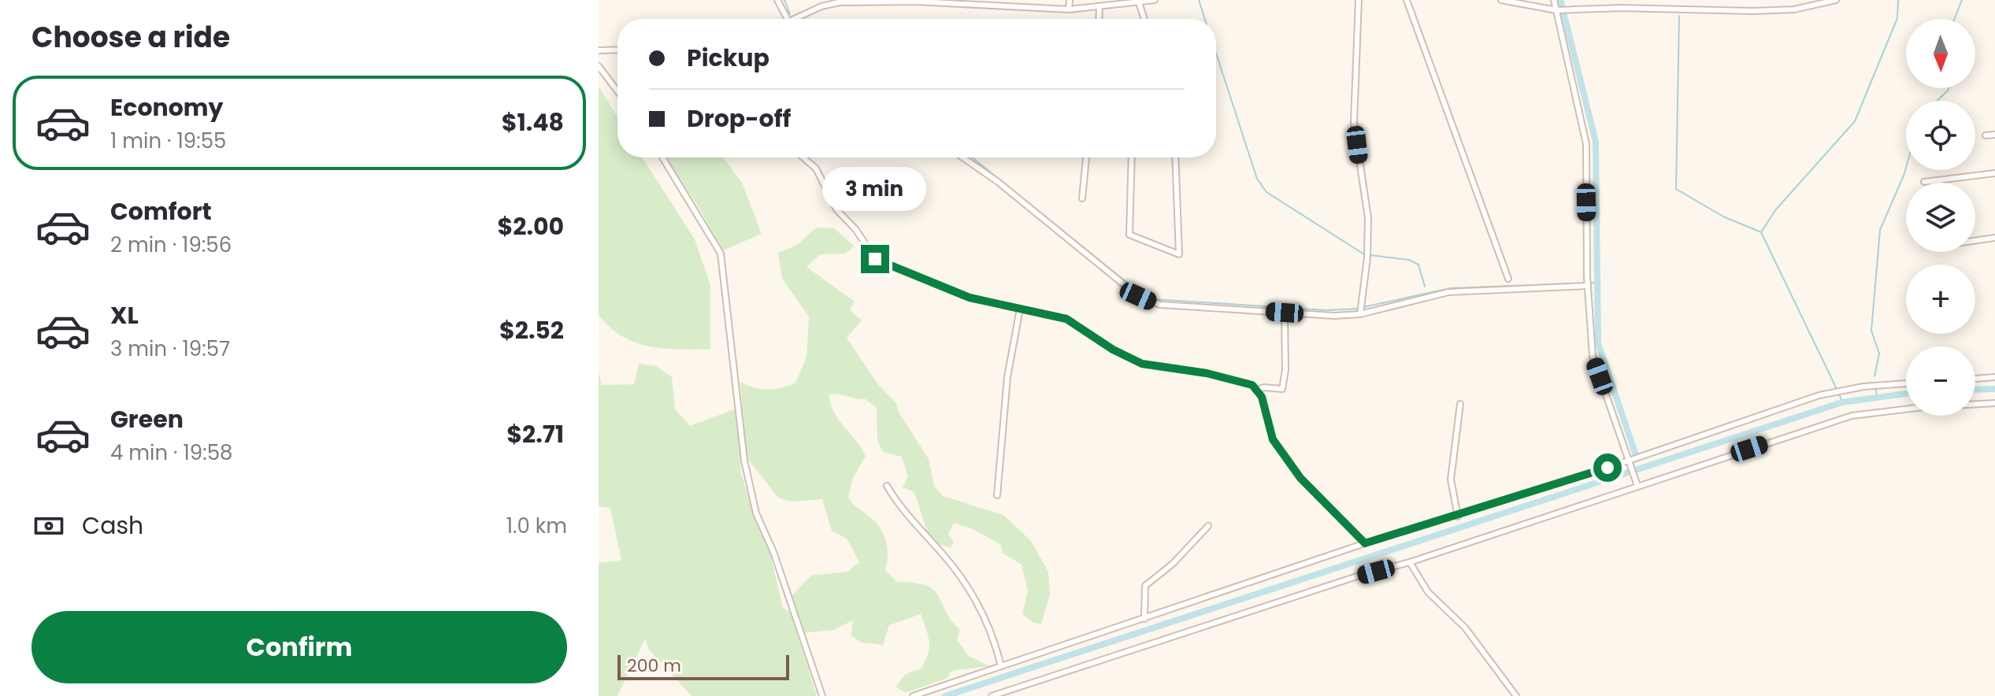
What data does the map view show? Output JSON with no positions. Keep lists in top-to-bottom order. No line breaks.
{"scale_bar":"200 m","north":"bottom","page":{"heading":"Choose a ride","map_buttons":["+","−"],"banner":["Pickup","Drop-off"],"list":[{"name":"Economy","note":"1 min · 19:55","value":"$1.48"},{"name":"Comfort","note":"2 min · 19:56","value":"$2.00"},{"name":"XL","note":"3 min · 19:57","value":"$2.52"},{"name":"Green","note":"4 min · 19:58","value":"$2.71"}],"bubble":"3 min","pay":["Cash","1.0 km"],"buttons":"Confirm","scale":"200 m"}}
